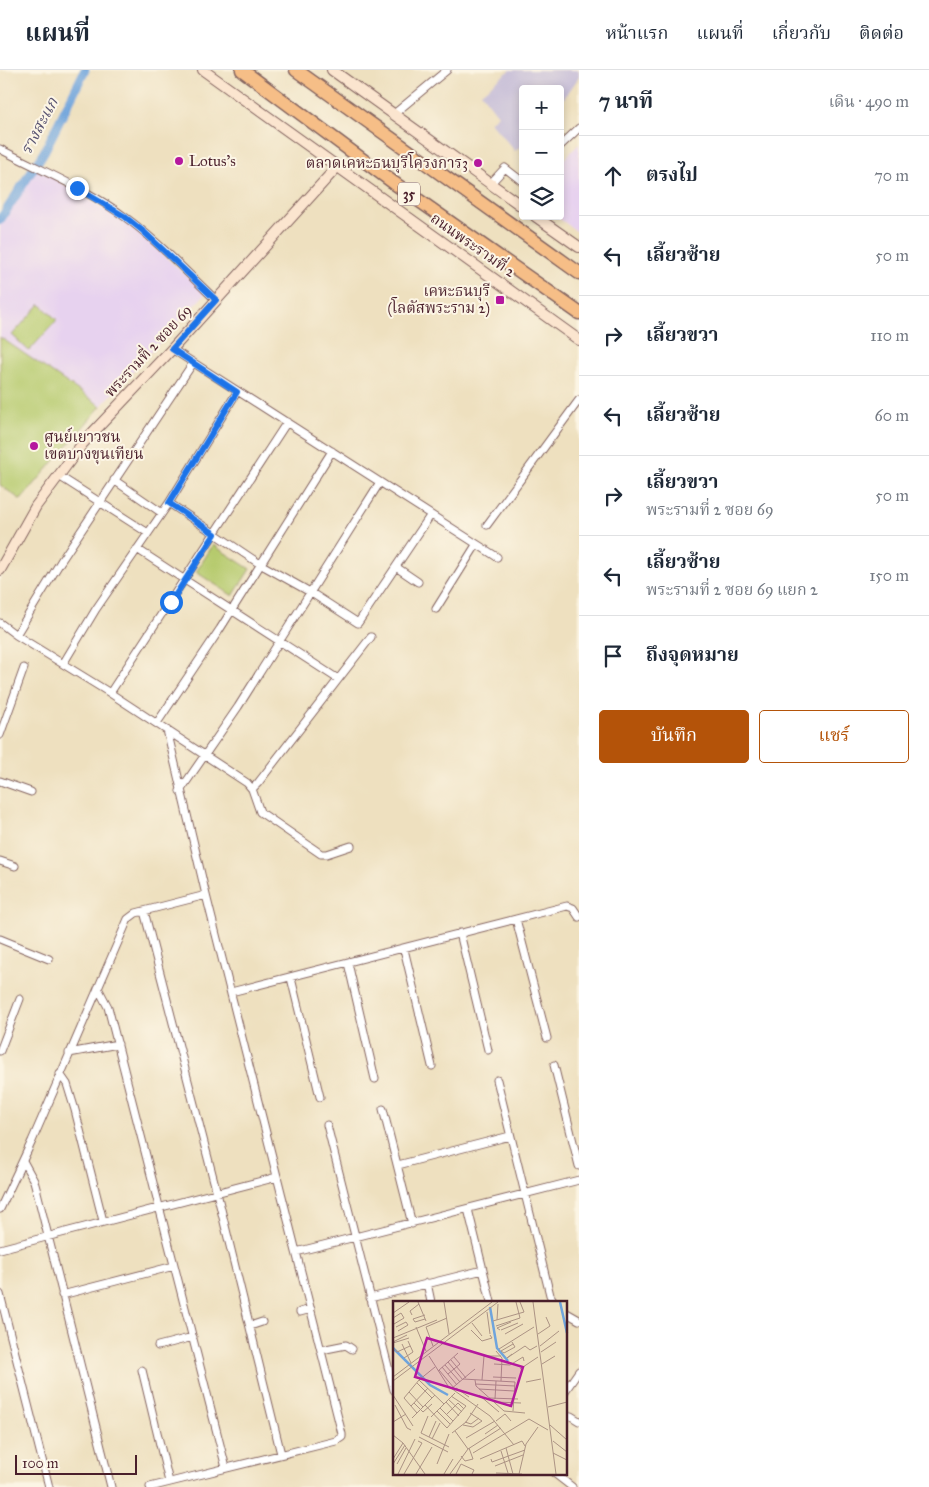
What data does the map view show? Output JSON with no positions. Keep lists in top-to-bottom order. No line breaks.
{"streets":{"highway":["35","ถนนพระรามที่ 2"],"main road":["พระรามที่ 2 ซอย 69"]},"crossings":[["ถนนพระรามที่ 2","พระรามที่ 2 ซอย 69"]],"water":["รางสะแก"],"places":{"other":["Lotus's","ตลาดเคหะธนบุรีโครงการ3","ศูนย์เยาวชน เขตบางขุนเทียน"],"transit":["เคหะธนบุรี (โลตัสพระราม 2)"]},"scale_bar":"100 m","page":{"header":"แผนที่","nav":["หน้าแรก","แผนที่","เกี่ยวกับ","ติดต่อ"],"heading":["7 นาที","เดิน · 490 m"],"map_buttons":["+","−"],"list":[["ตรงไป","70 m"],["เลี้ยวซ้าย","50 m"],["เลี้ยวขวา","110 m"],["เลี้ยวซ้าย","60 m"],["เลี้ยวขวา","พระรามที่ 2 ซอย 69","50 m"],["เลี้ยวซ้าย","พระรามที่ 2 ซอย 69 แยก 2","150 m"],"ถึงจุดหมาย"],"buttons":["บันทึก","แชร์"],"scale":"100 m"}}
